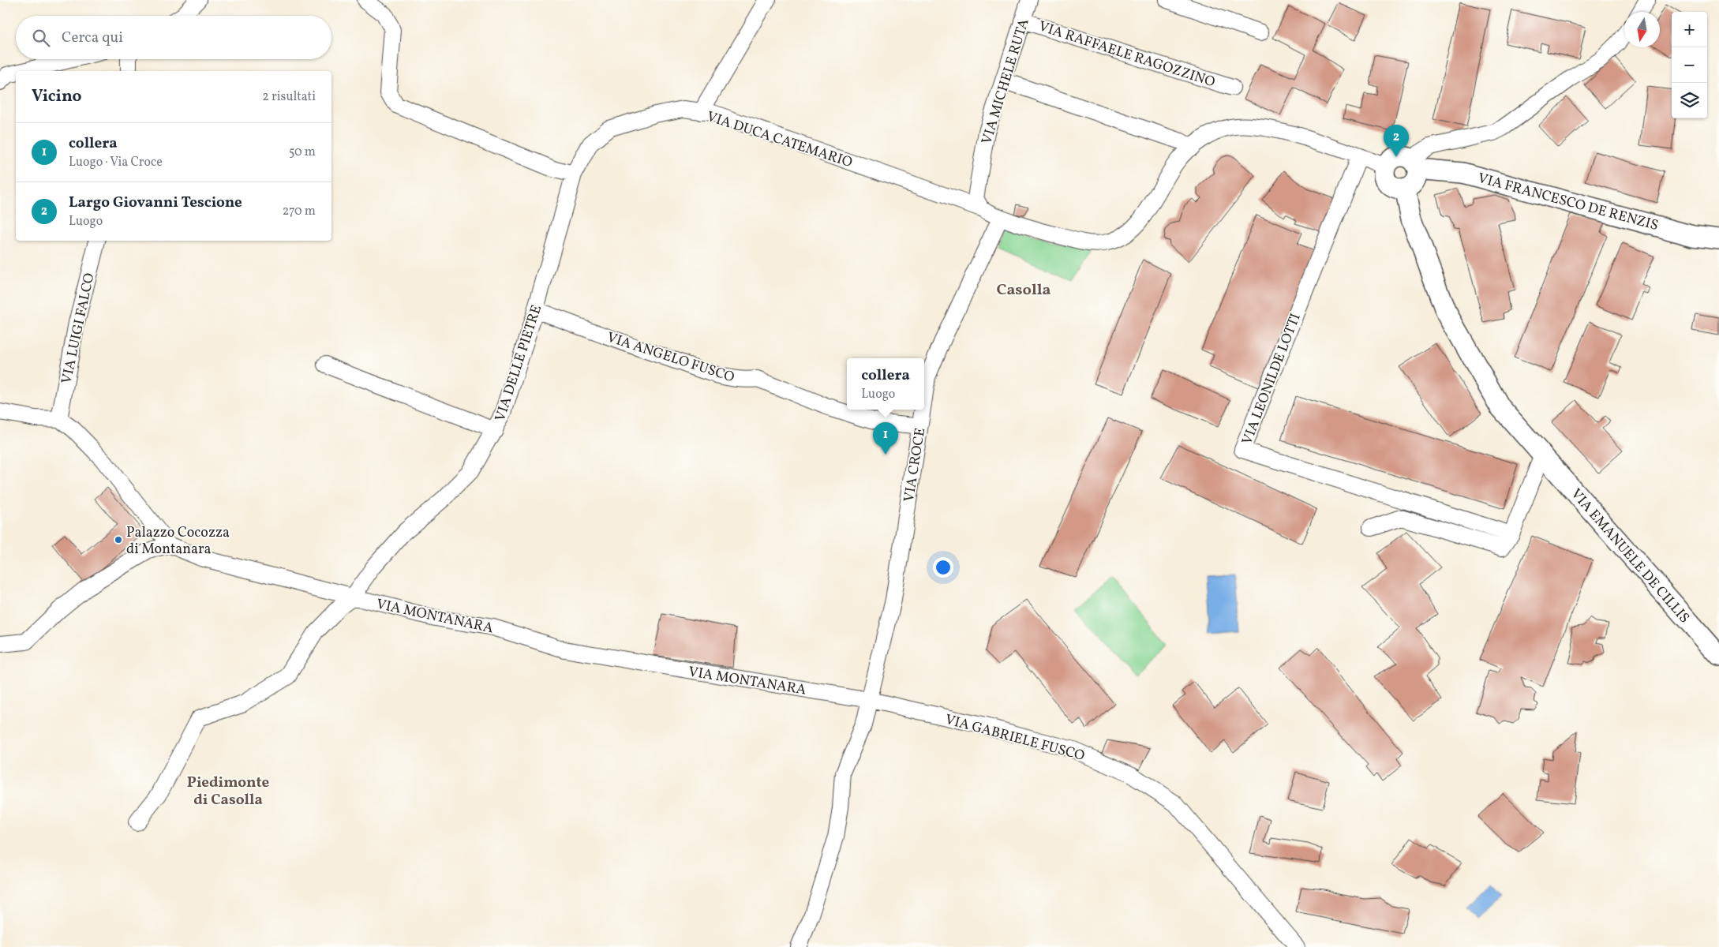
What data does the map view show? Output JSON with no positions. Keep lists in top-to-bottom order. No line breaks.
{"streets":{"street":["VIA RAFFAELE RAGOZZINO","VIA MICHELE RUTA","VIA DUCA CATEMARIO","VIA FRANCESCO DE RENZIS","VIA LUIGI FALCO","VIA ANGELO FUSCO","VIA DELLE PIETRE","VIA LEONILDE LOTTI","VIA CROCE","VIA EMANUELE DE CILLIS","VIA MONTANARA","VIA GABRIELE FUSCO"]},"crossings":[["VIA RAFFAELE RAGOZZINO","VIA MICHELE RUTA"],["VIA MICHELE RUTA","VIA DUCA CATEMARIO"],["VIA DUCA CATEMARIO","VIA DELLE PIETRE"],["VIA FRANCESCO DE RENZIS","VIA EMANUELE DE CILLIS"],["VIA LUIGI FALCO","VIA MONTANARA"],["VIA ANGELO FUSCO","VIA DELLE PIETRE"],["VIA ANGELO FUSCO","VIA CROCE"],["VIA DELLE PIETRE","VIA MONTANARA"],["VIA CROCE","VIA MONTANARA"],["VIA CROCE","VIA GABRIELE FUSCO"],["VIA MONTANARA","VIA GABRIELE FUSCO"]],"districts":["Casolla","Piedimonte di Casolla"],"places":["Palazzo Cocozza di Montanara"],"north":"bottom","page":{"map_buttons":["+","−"],"search":"Cerca qui","heading":["Vicino","2 risultati"],"list":[{"mark":"1","name":"collera","note":"Luogo · Via Croce","value":"50 m"},{"mark":"2","name":"Largo Giovanni Tescione","note":"Luogo","value":"270 m"}],"pins":["2","1"],"popup":["collera","Luogo"]}}
